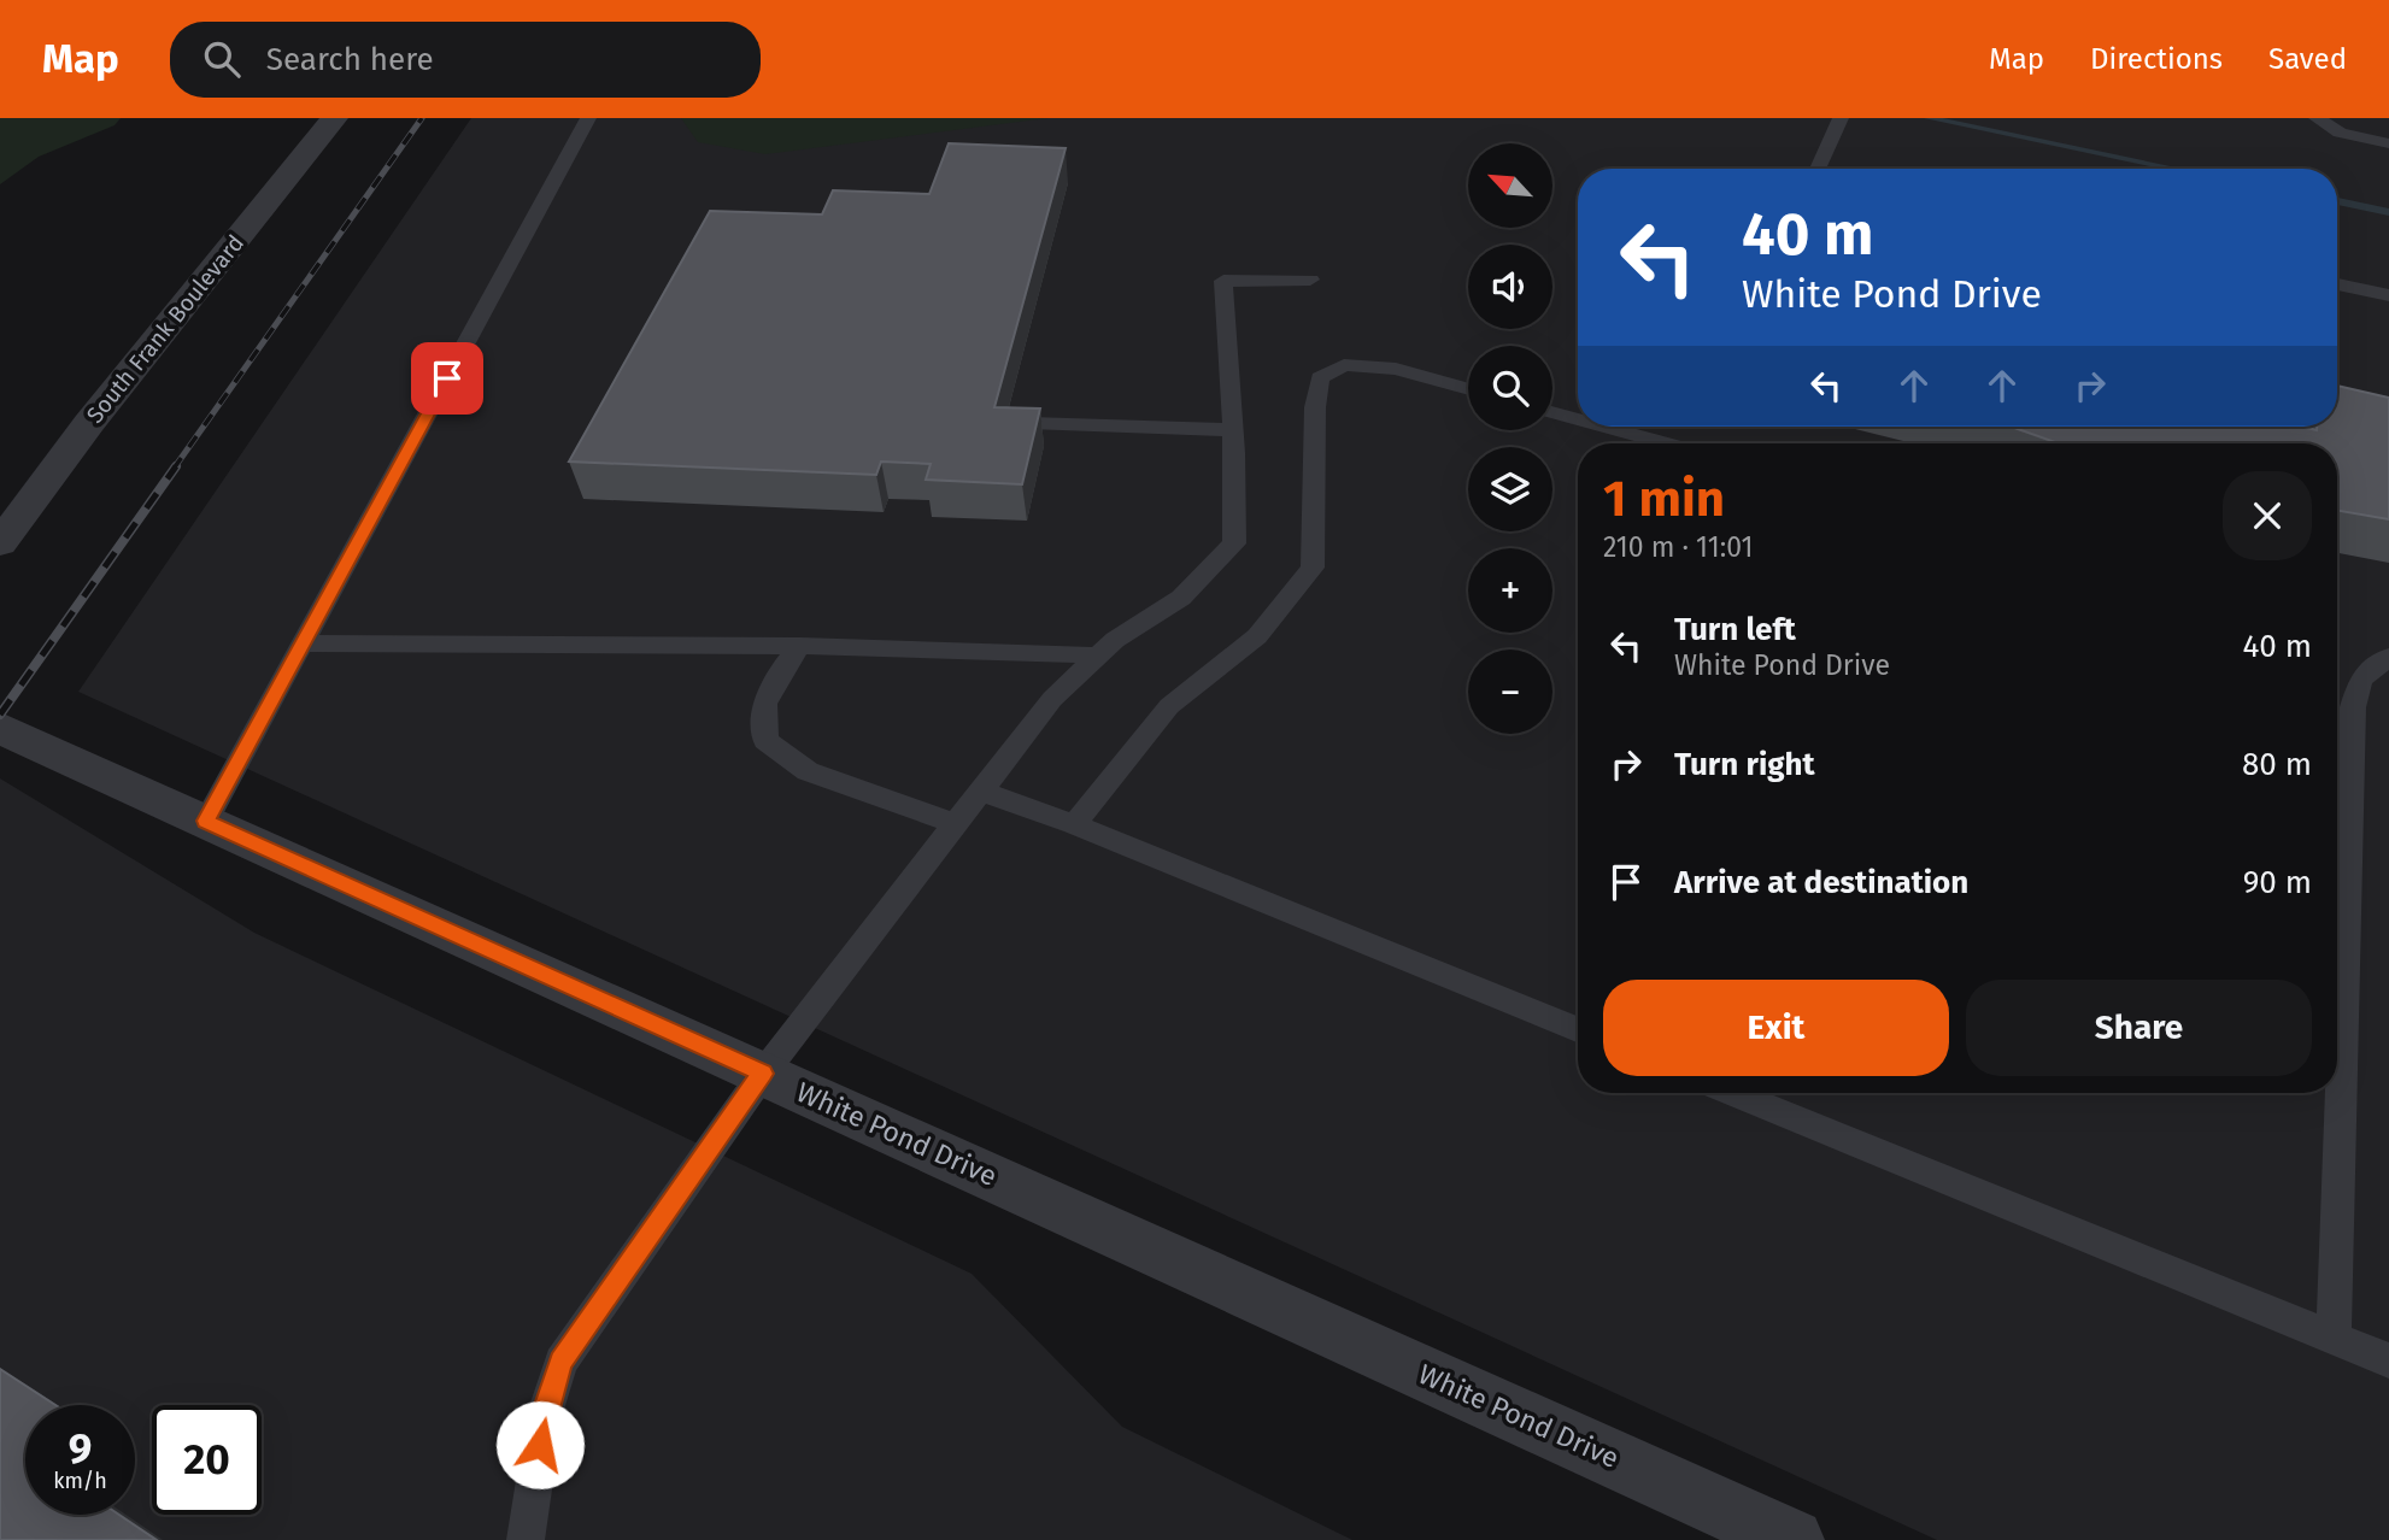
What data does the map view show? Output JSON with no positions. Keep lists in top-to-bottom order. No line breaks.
{"streets":{"street":["South Frank Boulevard","White Pond Drive"]},"north":"top left","page":{"header":"Map","search":"Search here","nav":["Map","Directions","Saved"],"map_buttons":["+","−"],"turn":["40 m","White Pond Drive"],"heading":["1 min","210 m · 11:01"],"list":[{"name":"Turn left","note":"White Pond Drive","value":"40 m"},{"name":"Turn right","value":"80 m"},{"name":"Arrive at destination","value":"90 m"}],"buttons":["Exit","Share"],"speed":"9 km/h","limit":"20"}}
